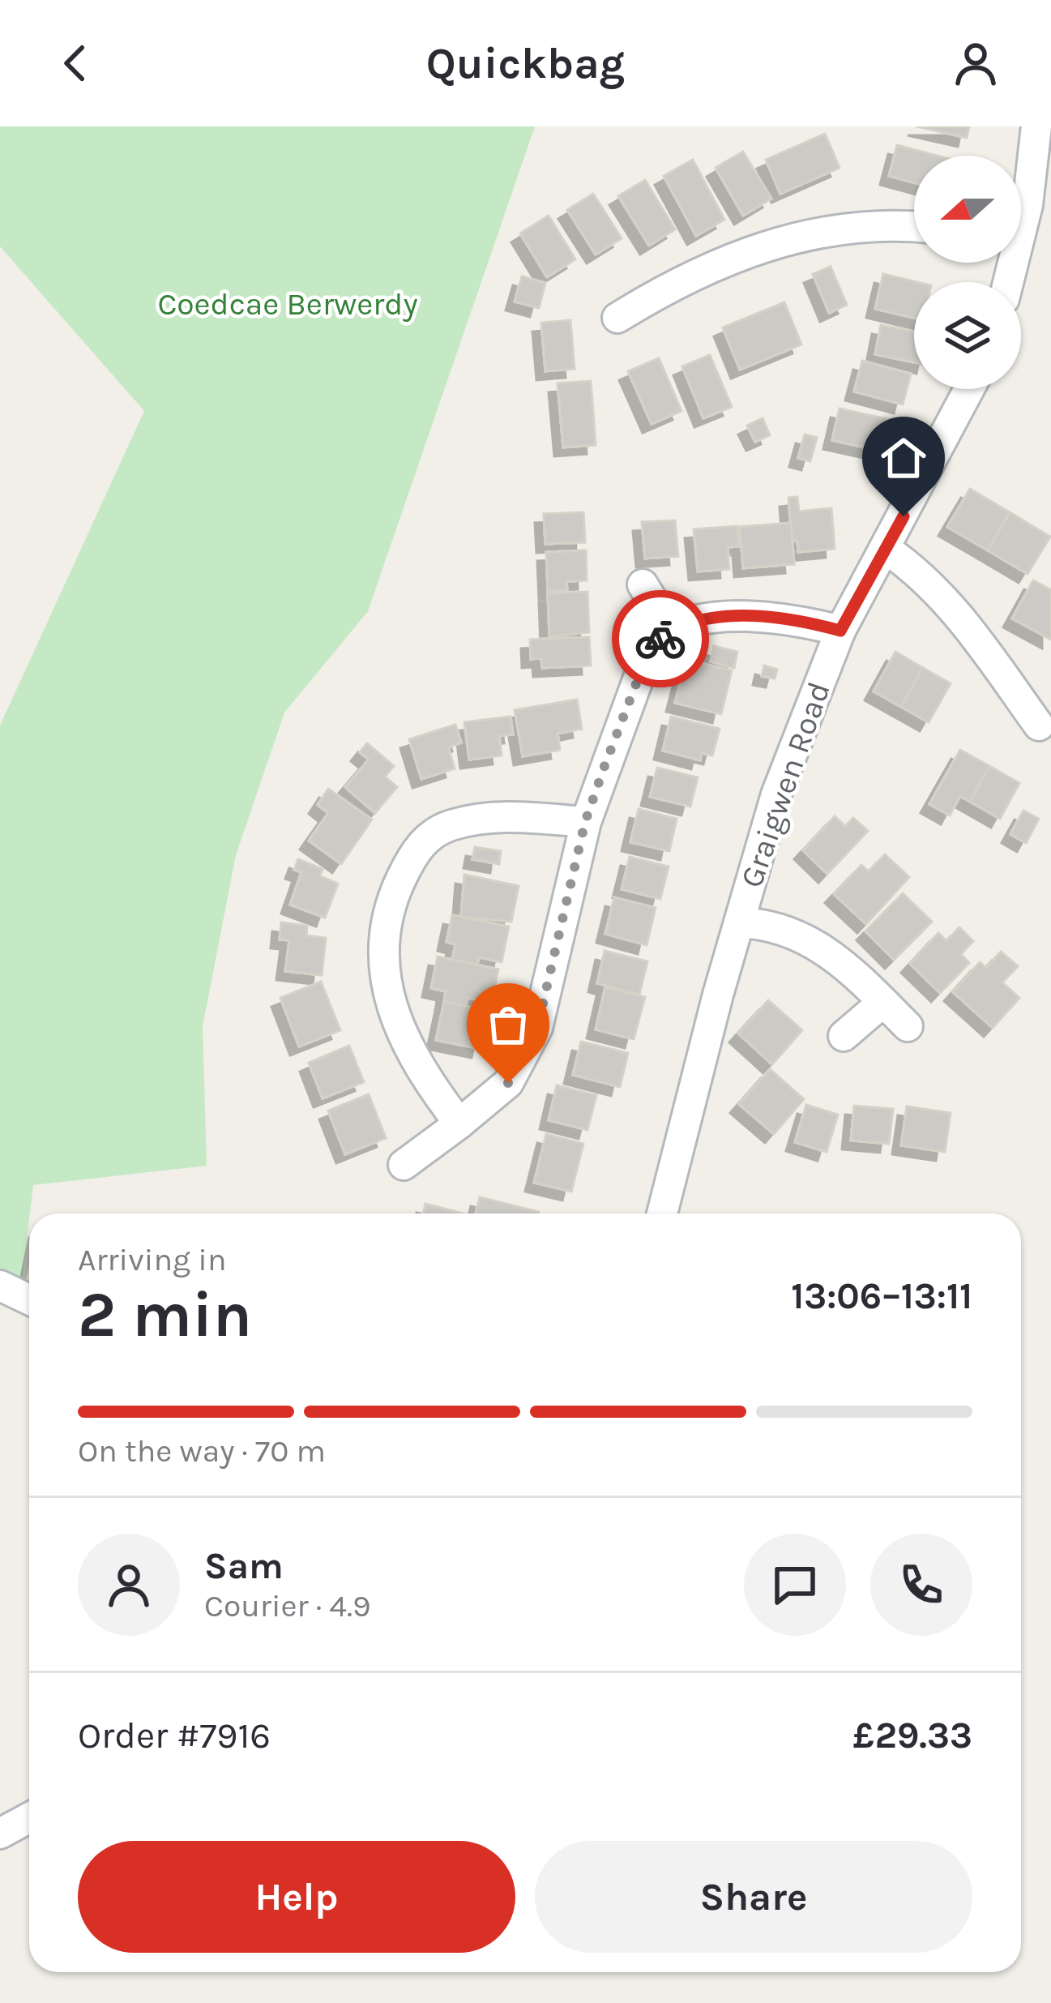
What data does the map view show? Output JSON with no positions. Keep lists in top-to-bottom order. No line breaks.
{"streets":{"street":["Graigwen Road"]},"parks":["Coedcae Berwerdy"],"north":"left","page":{"header":"Quickbag","heading":["2 min","Arriving in","13:06–13:11"],"panel":["Sam","Courier · 4.9","Order #7916","£29.33"],"bar":"On the way · 70 m","buttons":["Help","Share"]}}
